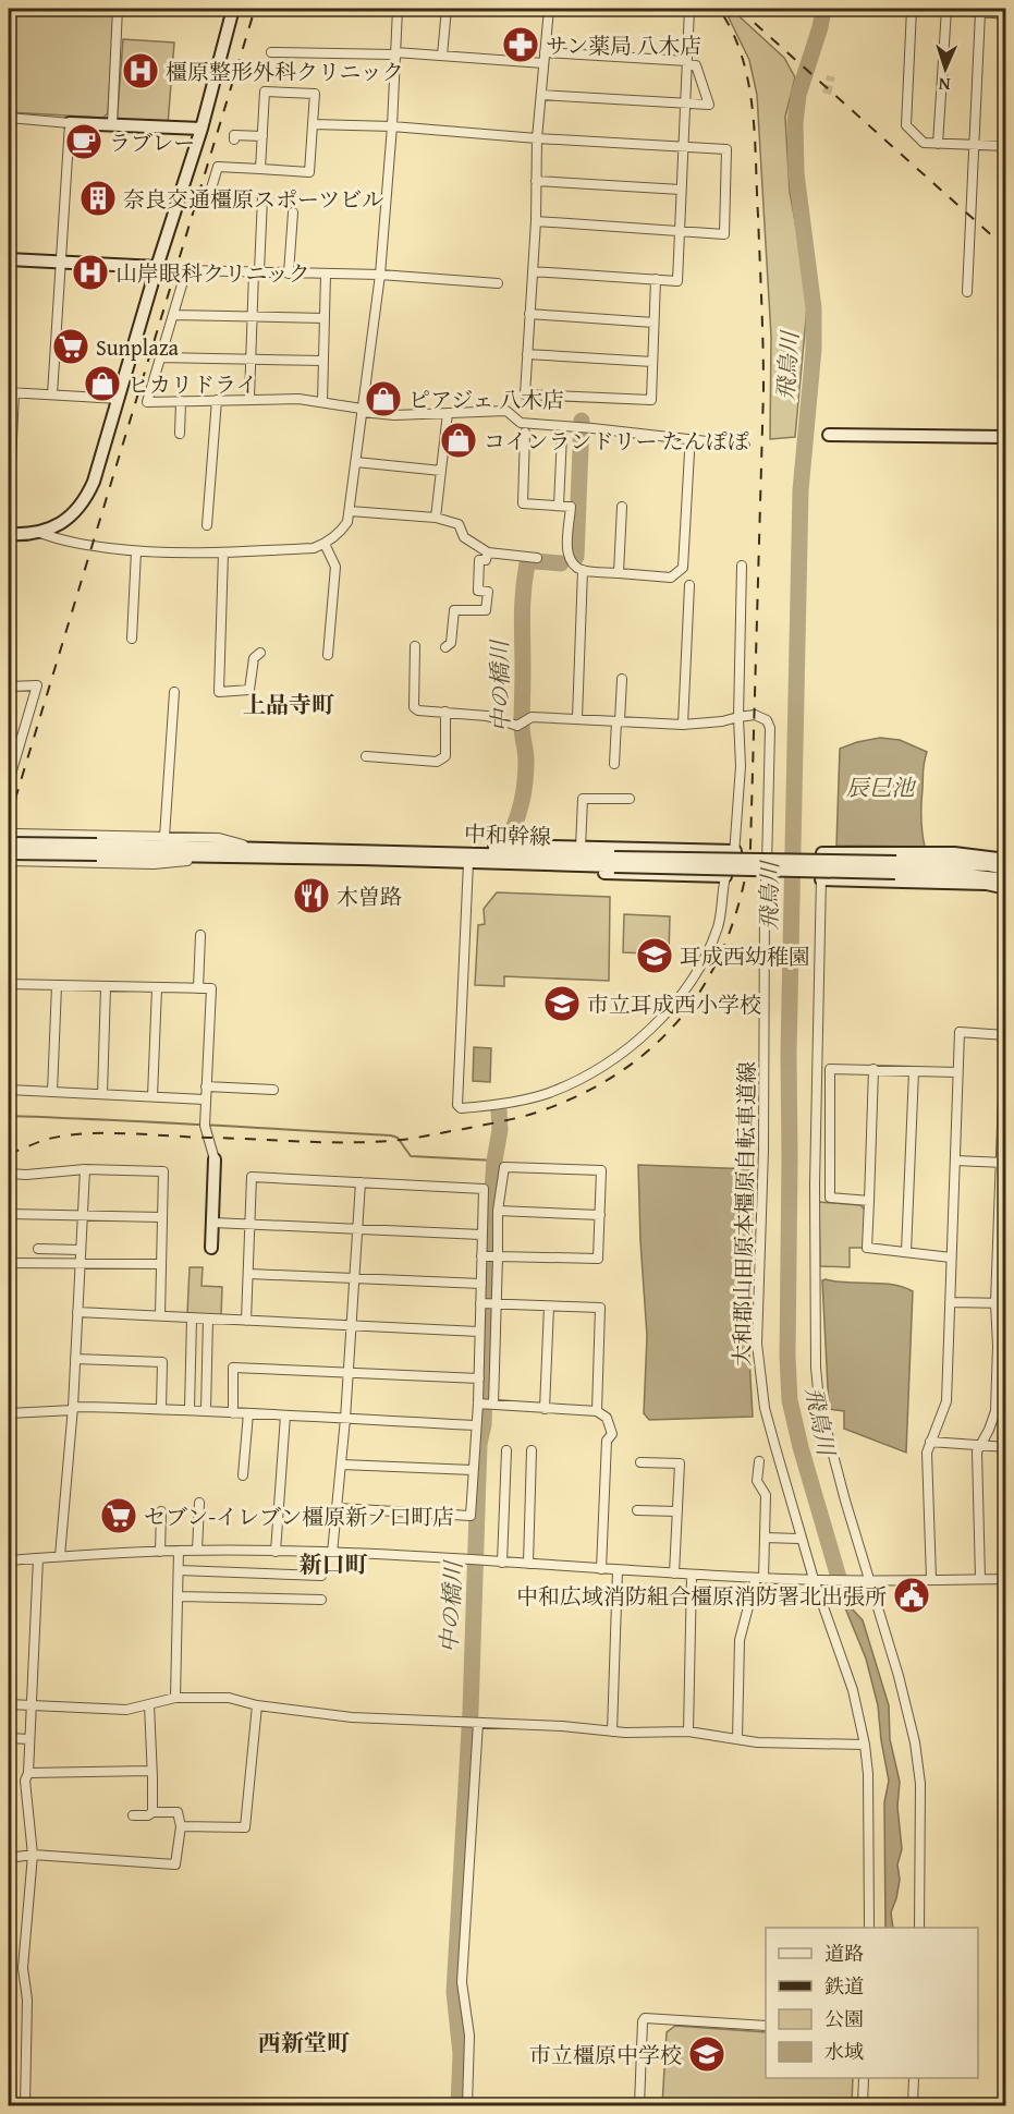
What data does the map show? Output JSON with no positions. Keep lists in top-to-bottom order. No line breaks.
{"streets":{"main road":["中和幹線"],"street":["大和郡山田原本橿原自転車道線"]},"districts":["上品寺町","新口町","西新堂町"],"water":["飛鳥川","中の橋川","辰巳池"],"places":{"pharmacy":["サン薬局 八木店"],"hospital":["橿原整形外科クリニック","山岸眼科クリニック"],"cafe":["ラブレー"],"building":["奈良交通橿原スポーツビル"],"supermarket":["Sunplaza","セブン-イレブン橿原新ノ口町店"],"shop":["ヒカリドライ","ピアジェ 八木店","コインランドリー たんぽぽ"],"restaurant":["木曽路"],"school or university":["耳成西幼稚園","市立耳成西小学校","市立橿原中学校"],"public building":["中和広域消防組合橿原消防署北出張所"]},"legend":["道路","鉄道","公園","水域"],"north":"bottom"}
